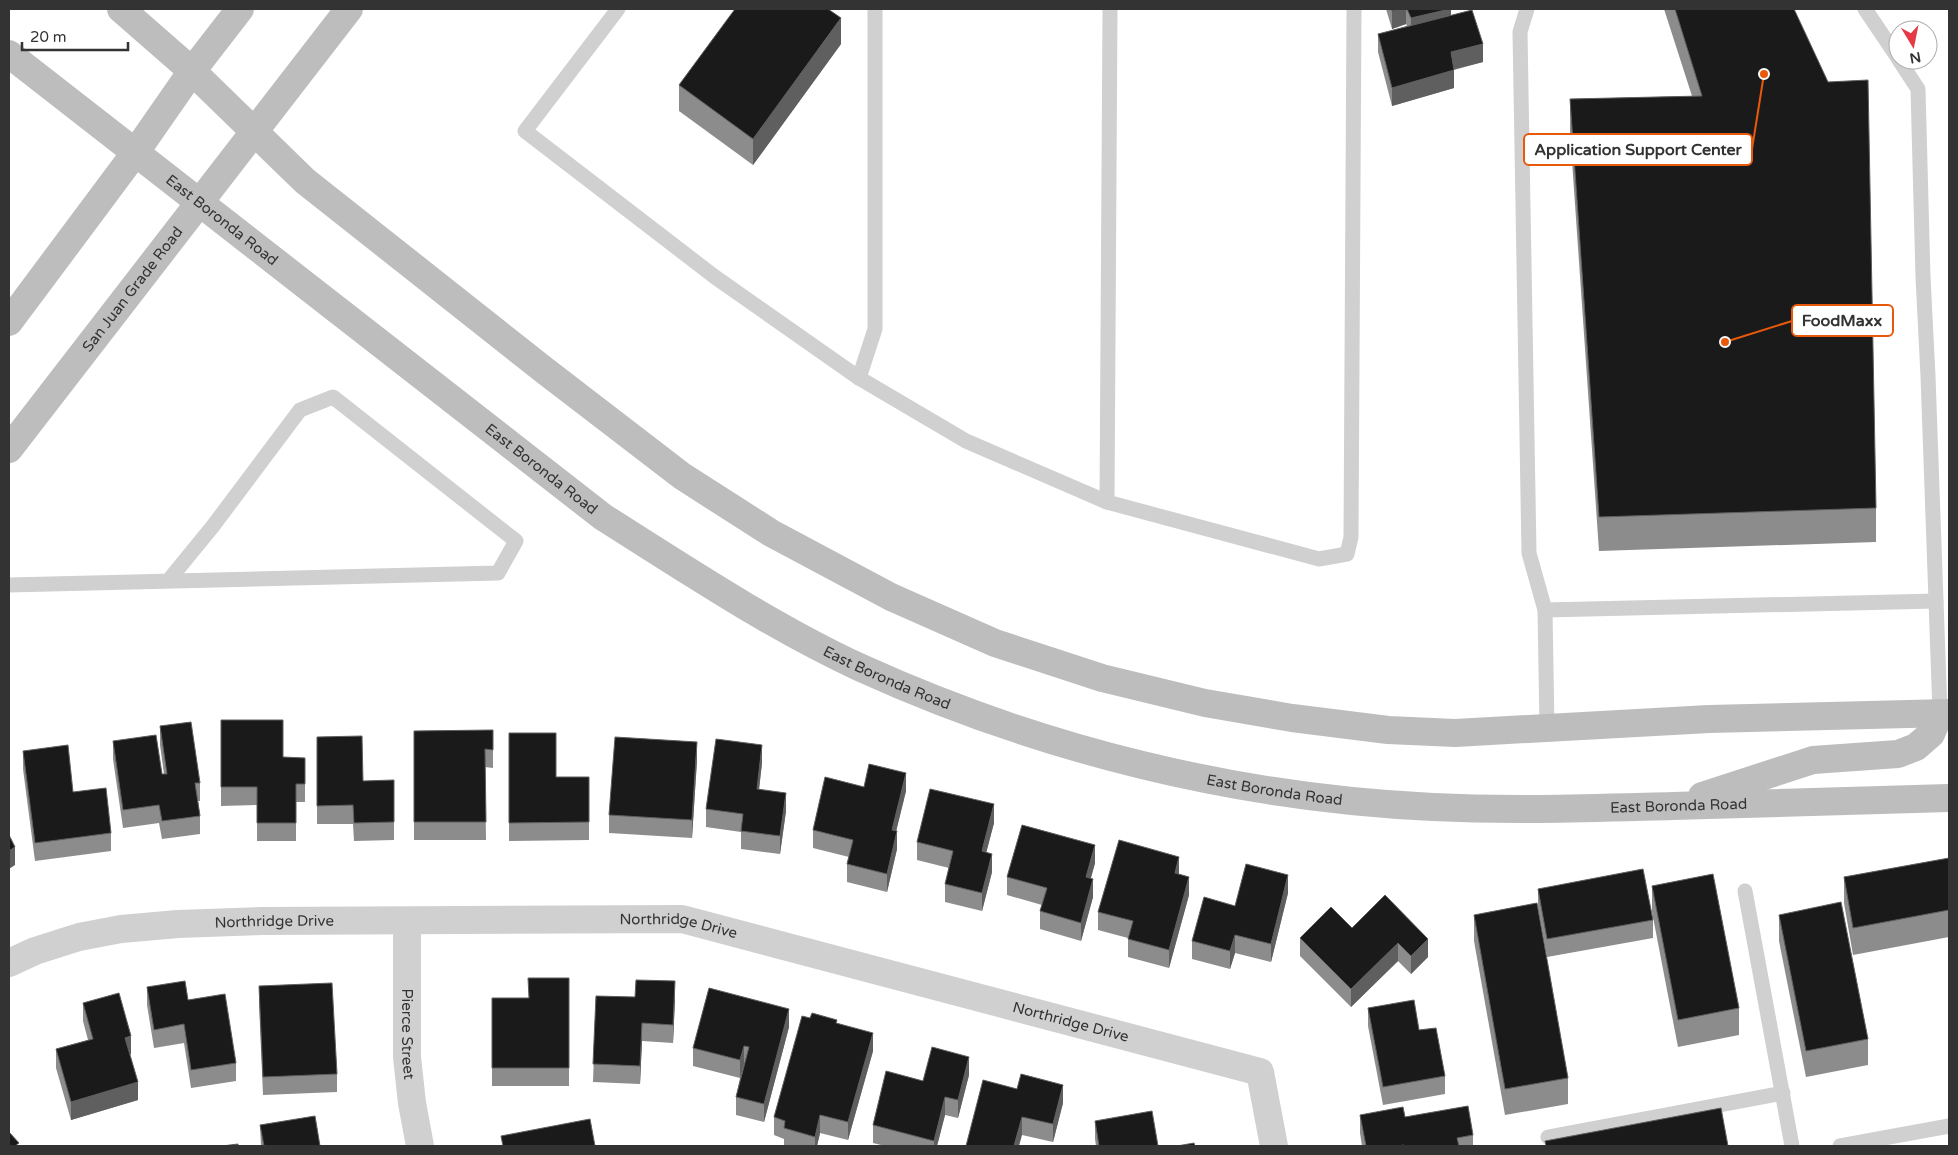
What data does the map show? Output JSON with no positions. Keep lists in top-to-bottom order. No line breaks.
{"streets":{"main road":["East Boronda Road","San Juan Grade Road"],"street":["Northridge Drive","Pierce Street"]},"crossings":[["East Boronda Road","San Juan Grade Road"],["Northridge Drive","Pierce Street"]],"places":["Application Support Center","FoodMaxx"],"scale_bar":"20 m","north":"bottom"}
